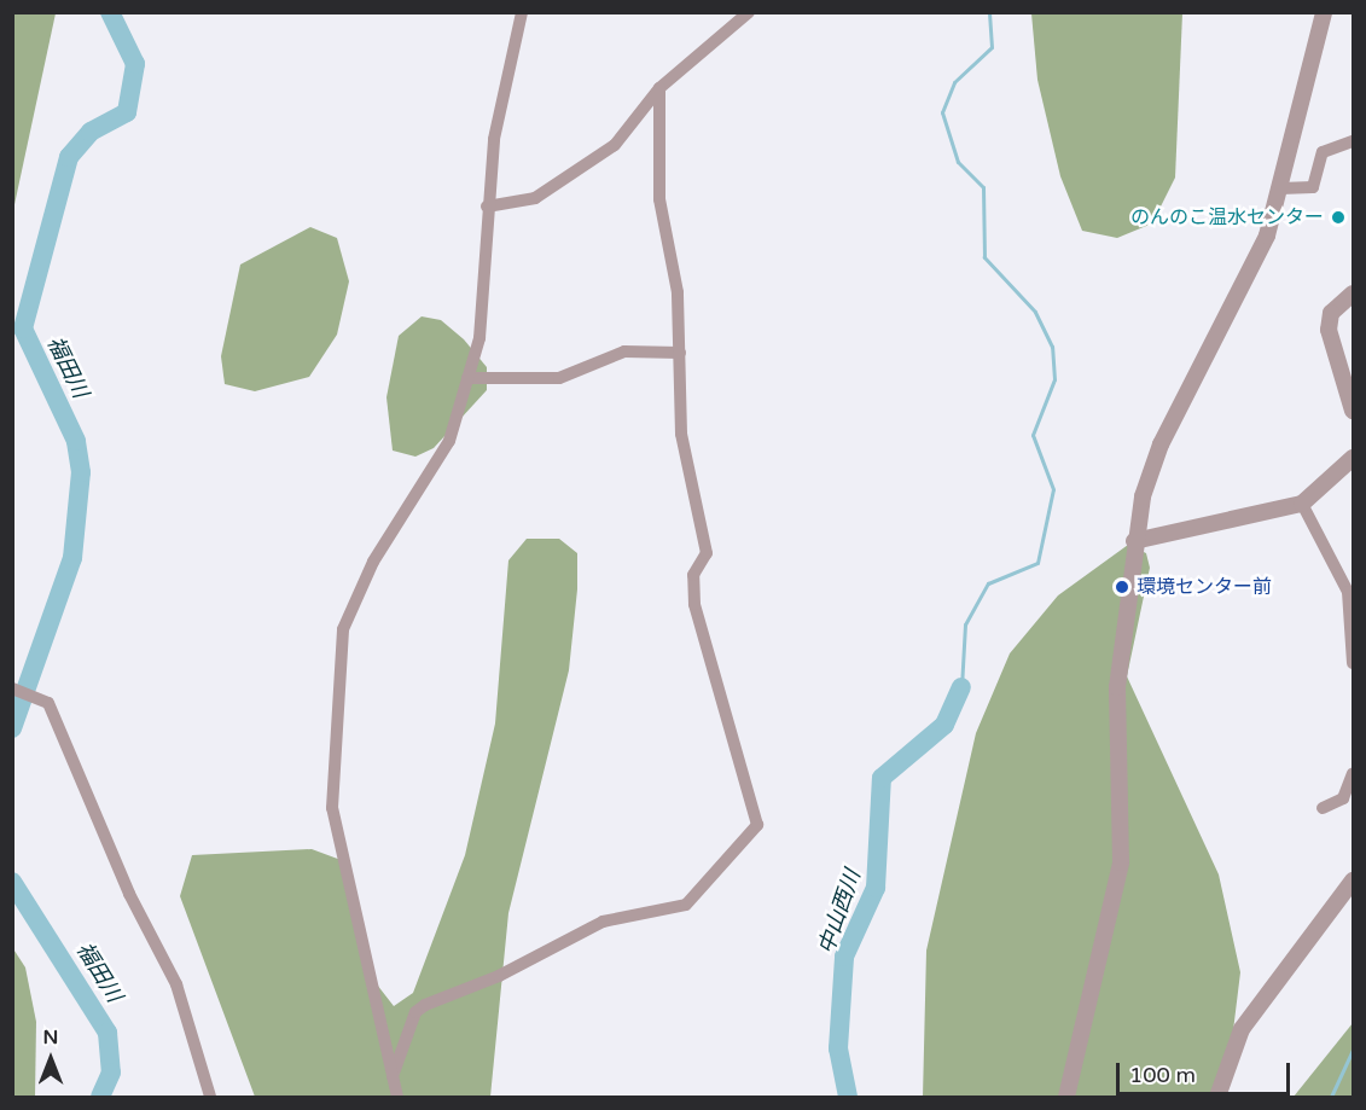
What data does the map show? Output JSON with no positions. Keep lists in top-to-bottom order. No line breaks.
{"water":["福田川","中山西川"],"places":["のんのこ温水センター","環境センター前"],"scale_bar":"100 m","north":"top"}
